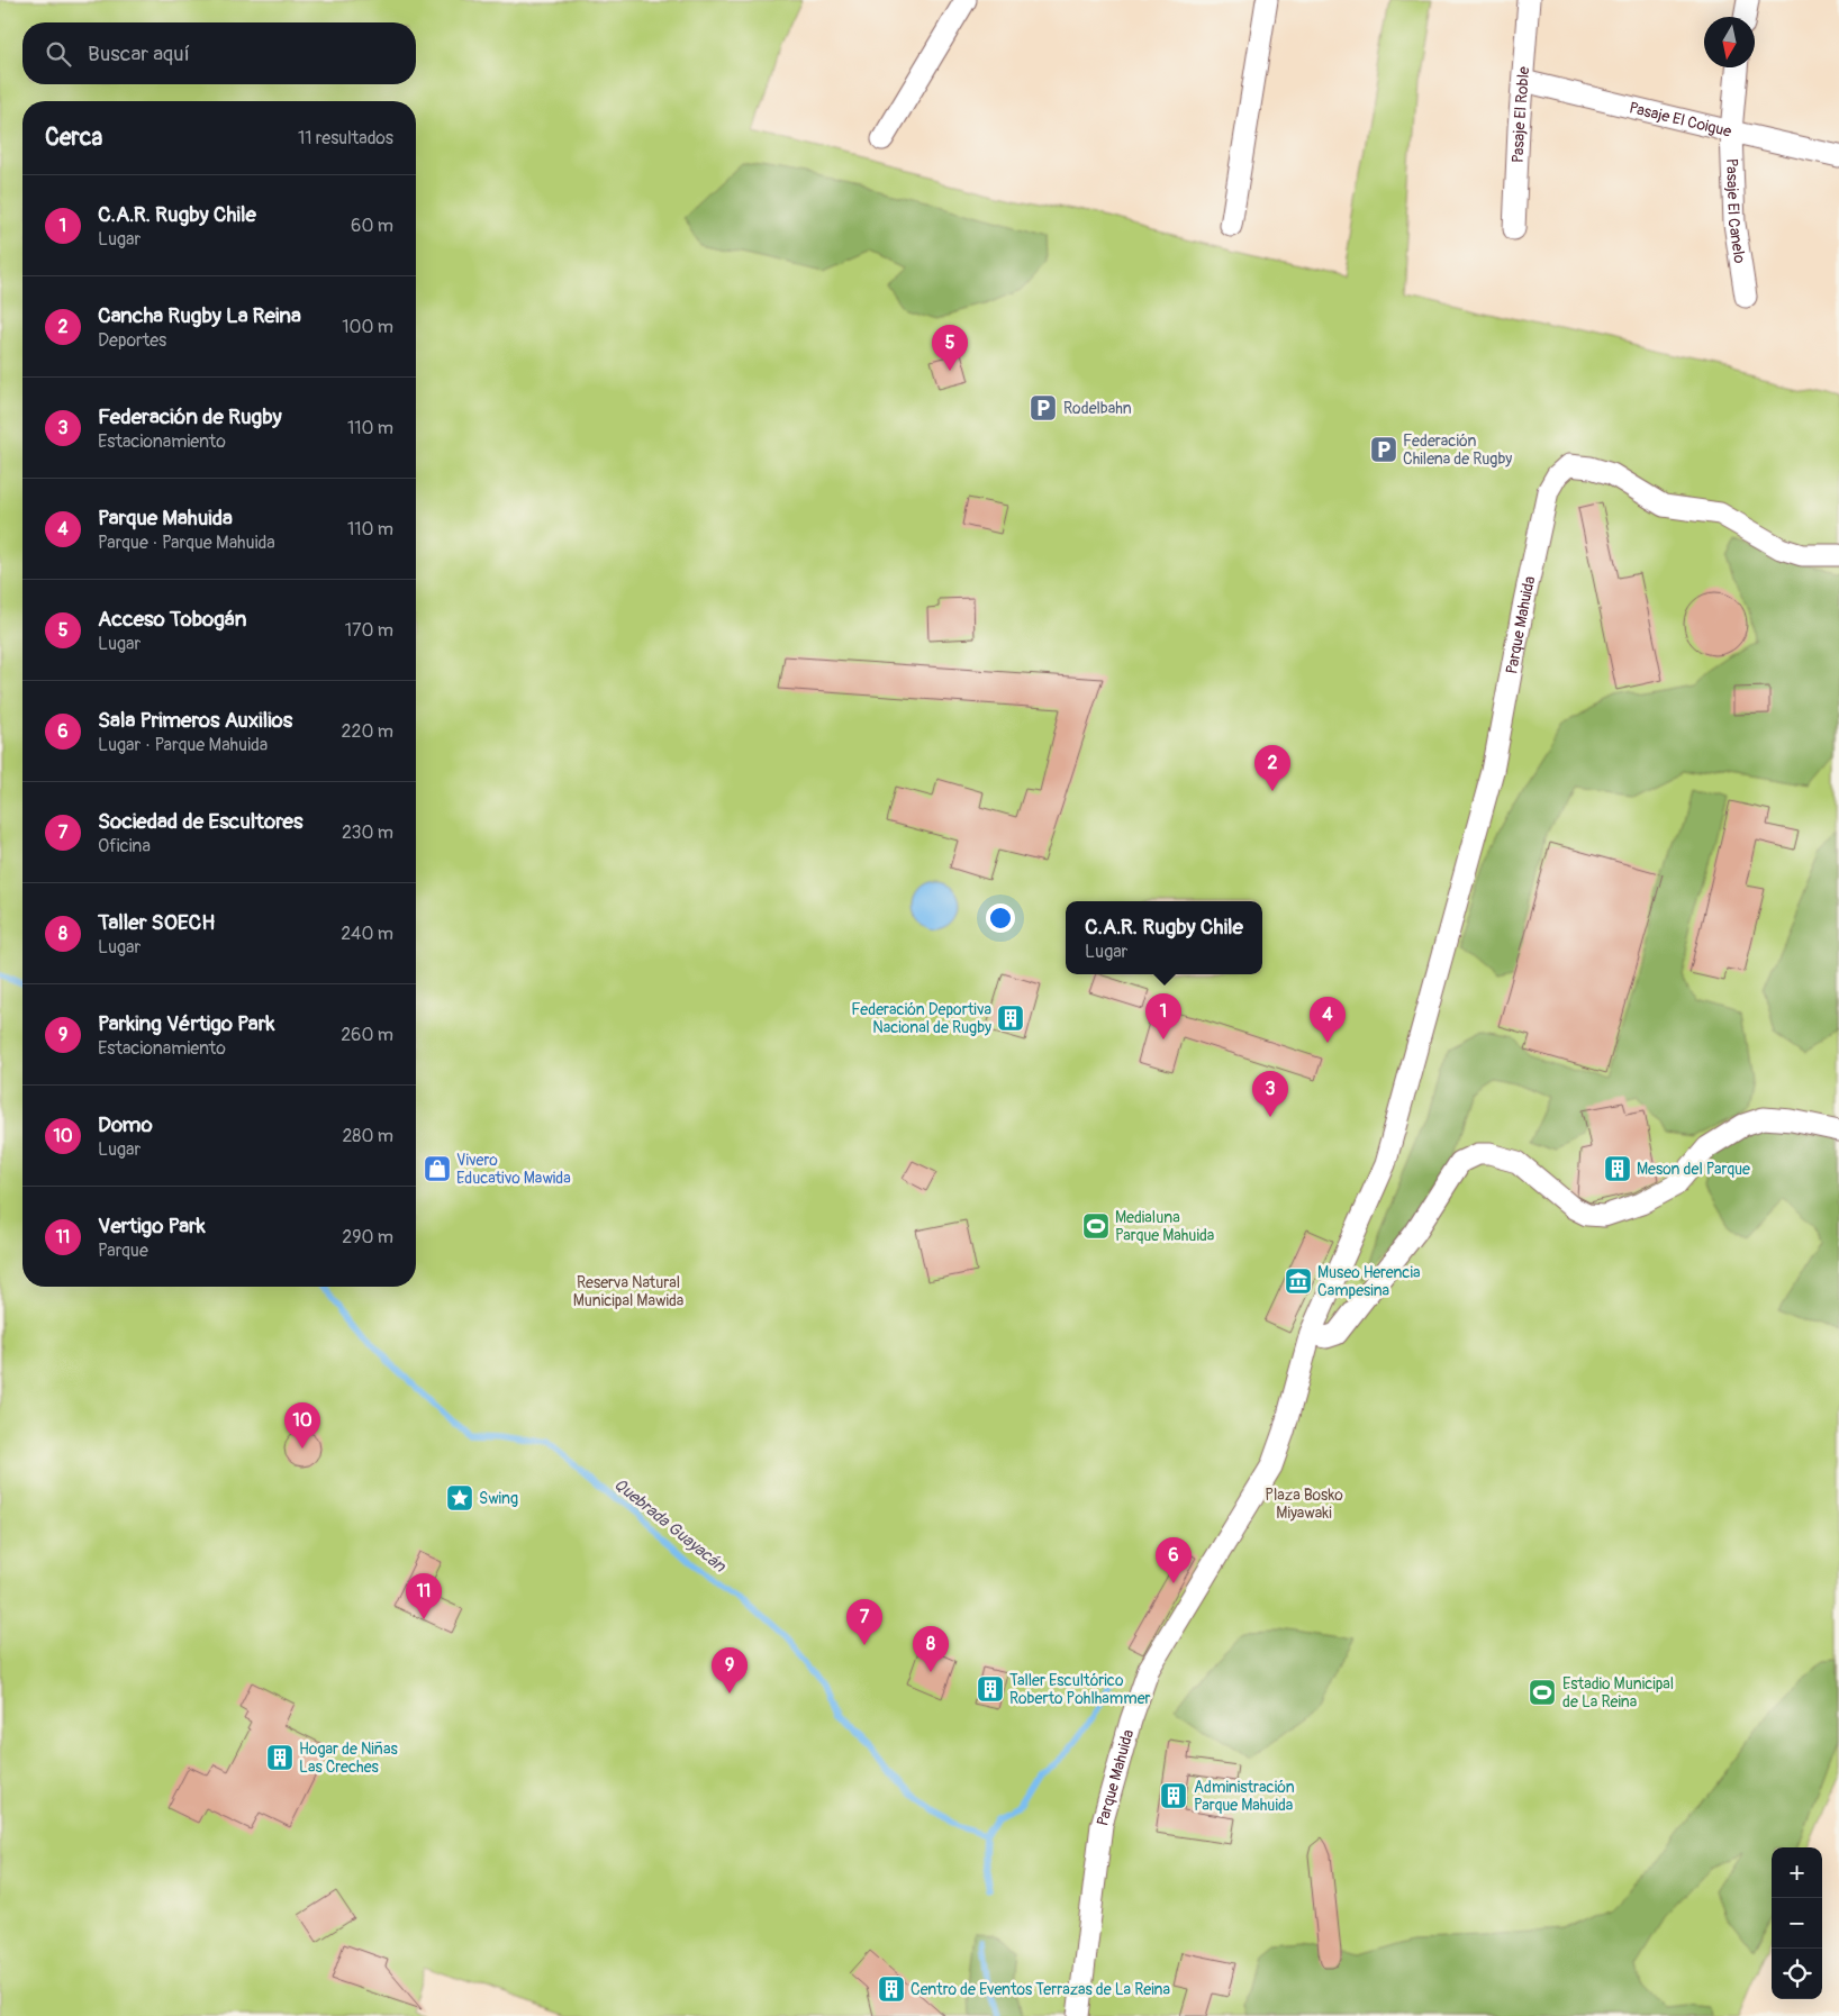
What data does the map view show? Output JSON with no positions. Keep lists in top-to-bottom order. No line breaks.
{"streets":{"street":["Pasaje El Roble","Pasaje El Coigue","Pasaje El Canelo","Parque Mahuida"]},"crossings":[["Pasaje El Roble","Pasaje El Coigue"],["Pasaje El Coigue","Pasaje El Canelo"]],"water":["Quebrada Guayacán"],"parks":["Reserva Natural Municipal Mawida","Plaza Bosko Miyawaki"],"places":{"parking":["Rodelbahn","Federación Chilena de Rugby"],"building":["Federación Deportiva Nacional de Rugby","Meson del Parque","Taller Escultórico Roberto Pohlhammer","Hogar de Niñas Las Creches","Administración Parque Mahuida","Centro de Eventos Terrazas de La Reina"],"shop":["Vivero Educativo Mawida"],"sports":["Medialuna Parque Mahuida","Estadio Municipal de La Reina"],"museum":["Museo Herencia Campesina"],"place":["Swing"]},"north":"bottom","page":{"search":"Buscar aquí","heading":["Cerca","11 resultados"],"list":[{"mark":"1","name":"C.A.R. Rugby Chile","note":"Lugar","value":"60 m"},{"mark":"2","name":"Cancha Rugby La Reina","note":"Deportes","value":"100 m"},{"mark":"3","name":"Federación de Rugby","note":"Estacionamiento","value":"110 m"},{"mark":"4","name":"Parque Mahuida","note":"Parque · Parque Mahuida","value":"110 m"},{"mark":"5","name":"Acceso Tobogán","note":"Lugar","value":"170 m"},{"mark":"6","name":"Sala Primeros Auxilios","note":"Lugar · Parque Mahuida","value":"220 m"},{"mark":"7","name":"Sociedad de Escultores","note":"Oficina","value":"230 m"},{"mark":"8","name":"Taller SOECH","note":"Lugar","value":"240 m"},{"mark":"9","name":"Parking Vértigo Park","note":"Estacionamiento","value":"260 m"},{"mark":"10","name":"Domo","note":"Lugar","value":"280 m"},{"mark":"11","name":"Vertigo Park","note":"Parque","value":"290 m"}],"pins":["5","2","1","4","3","10","6","11","7","8","9"],"popup":["C.A.R. Rugby Chile","Lugar"],"map_buttons":["+","−"]}}
